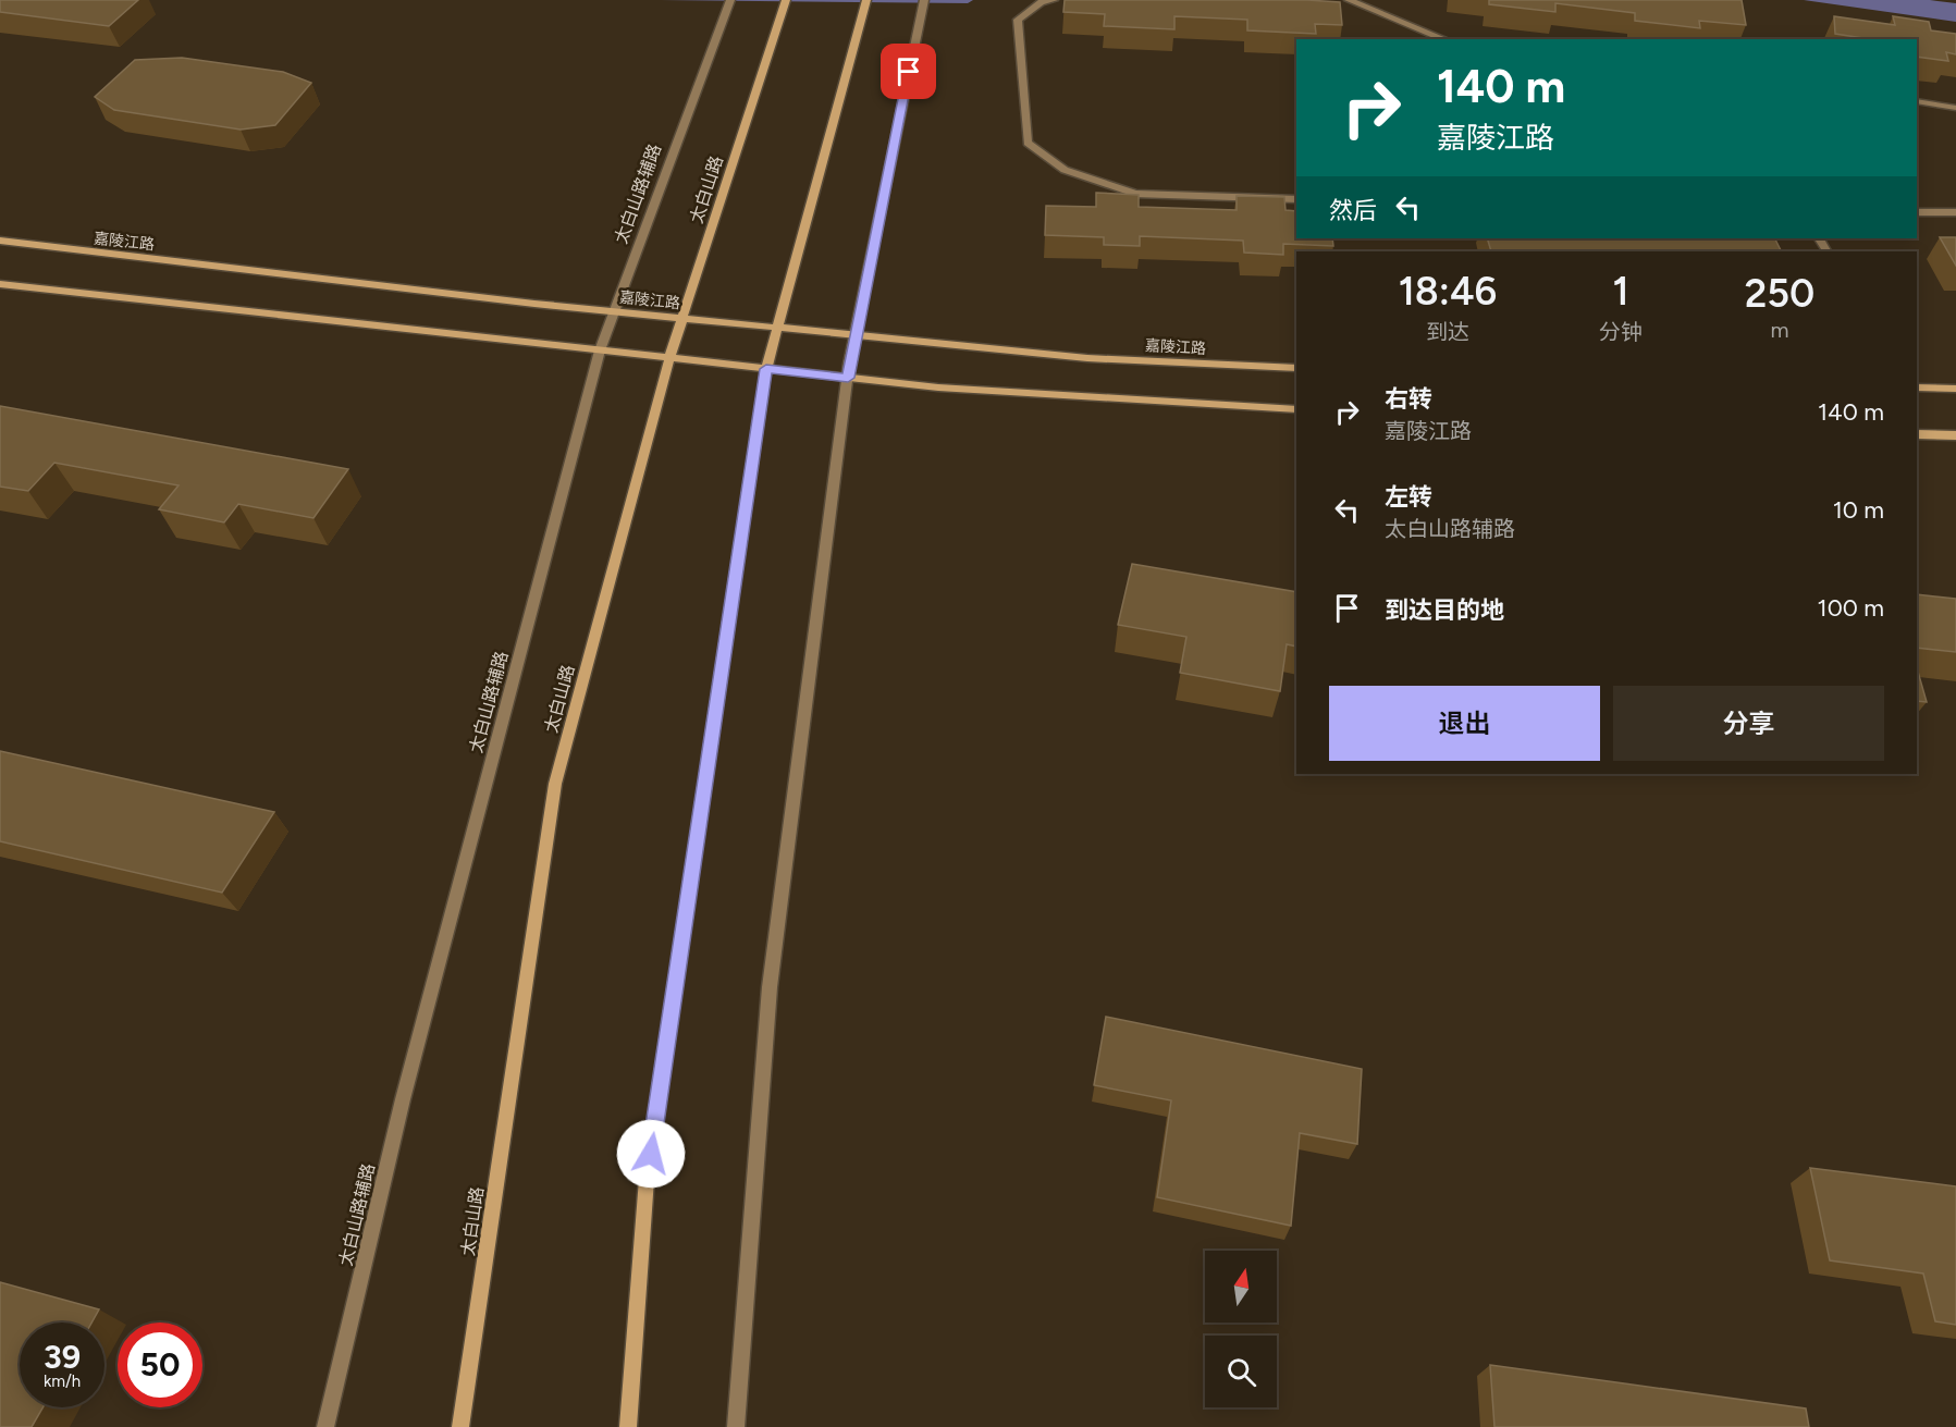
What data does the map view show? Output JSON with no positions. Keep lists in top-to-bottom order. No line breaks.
{"streets":{"main road":["太白山路","嘉陵江路"],"street":["太白山路辅路"]},"crossings":[["太白山路","嘉陵江路"],["太白山路辅路","嘉陵江路"]],"north":"top","page":{"turn":["140 m","嘉陵江路"],"then":"然后","eta":["18:46","到达","1","分钟","250","m"],"list":[{"name":"右转","note":"嘉陵江路","value":"140 m"},{"name":"左转","note":"太白山路辅路","value":"10 m"},{"name":"到达目的地","value":"100 m"}],"buttons":["退出","分享"],"speed":"39 km/h","limit":"50"}}
